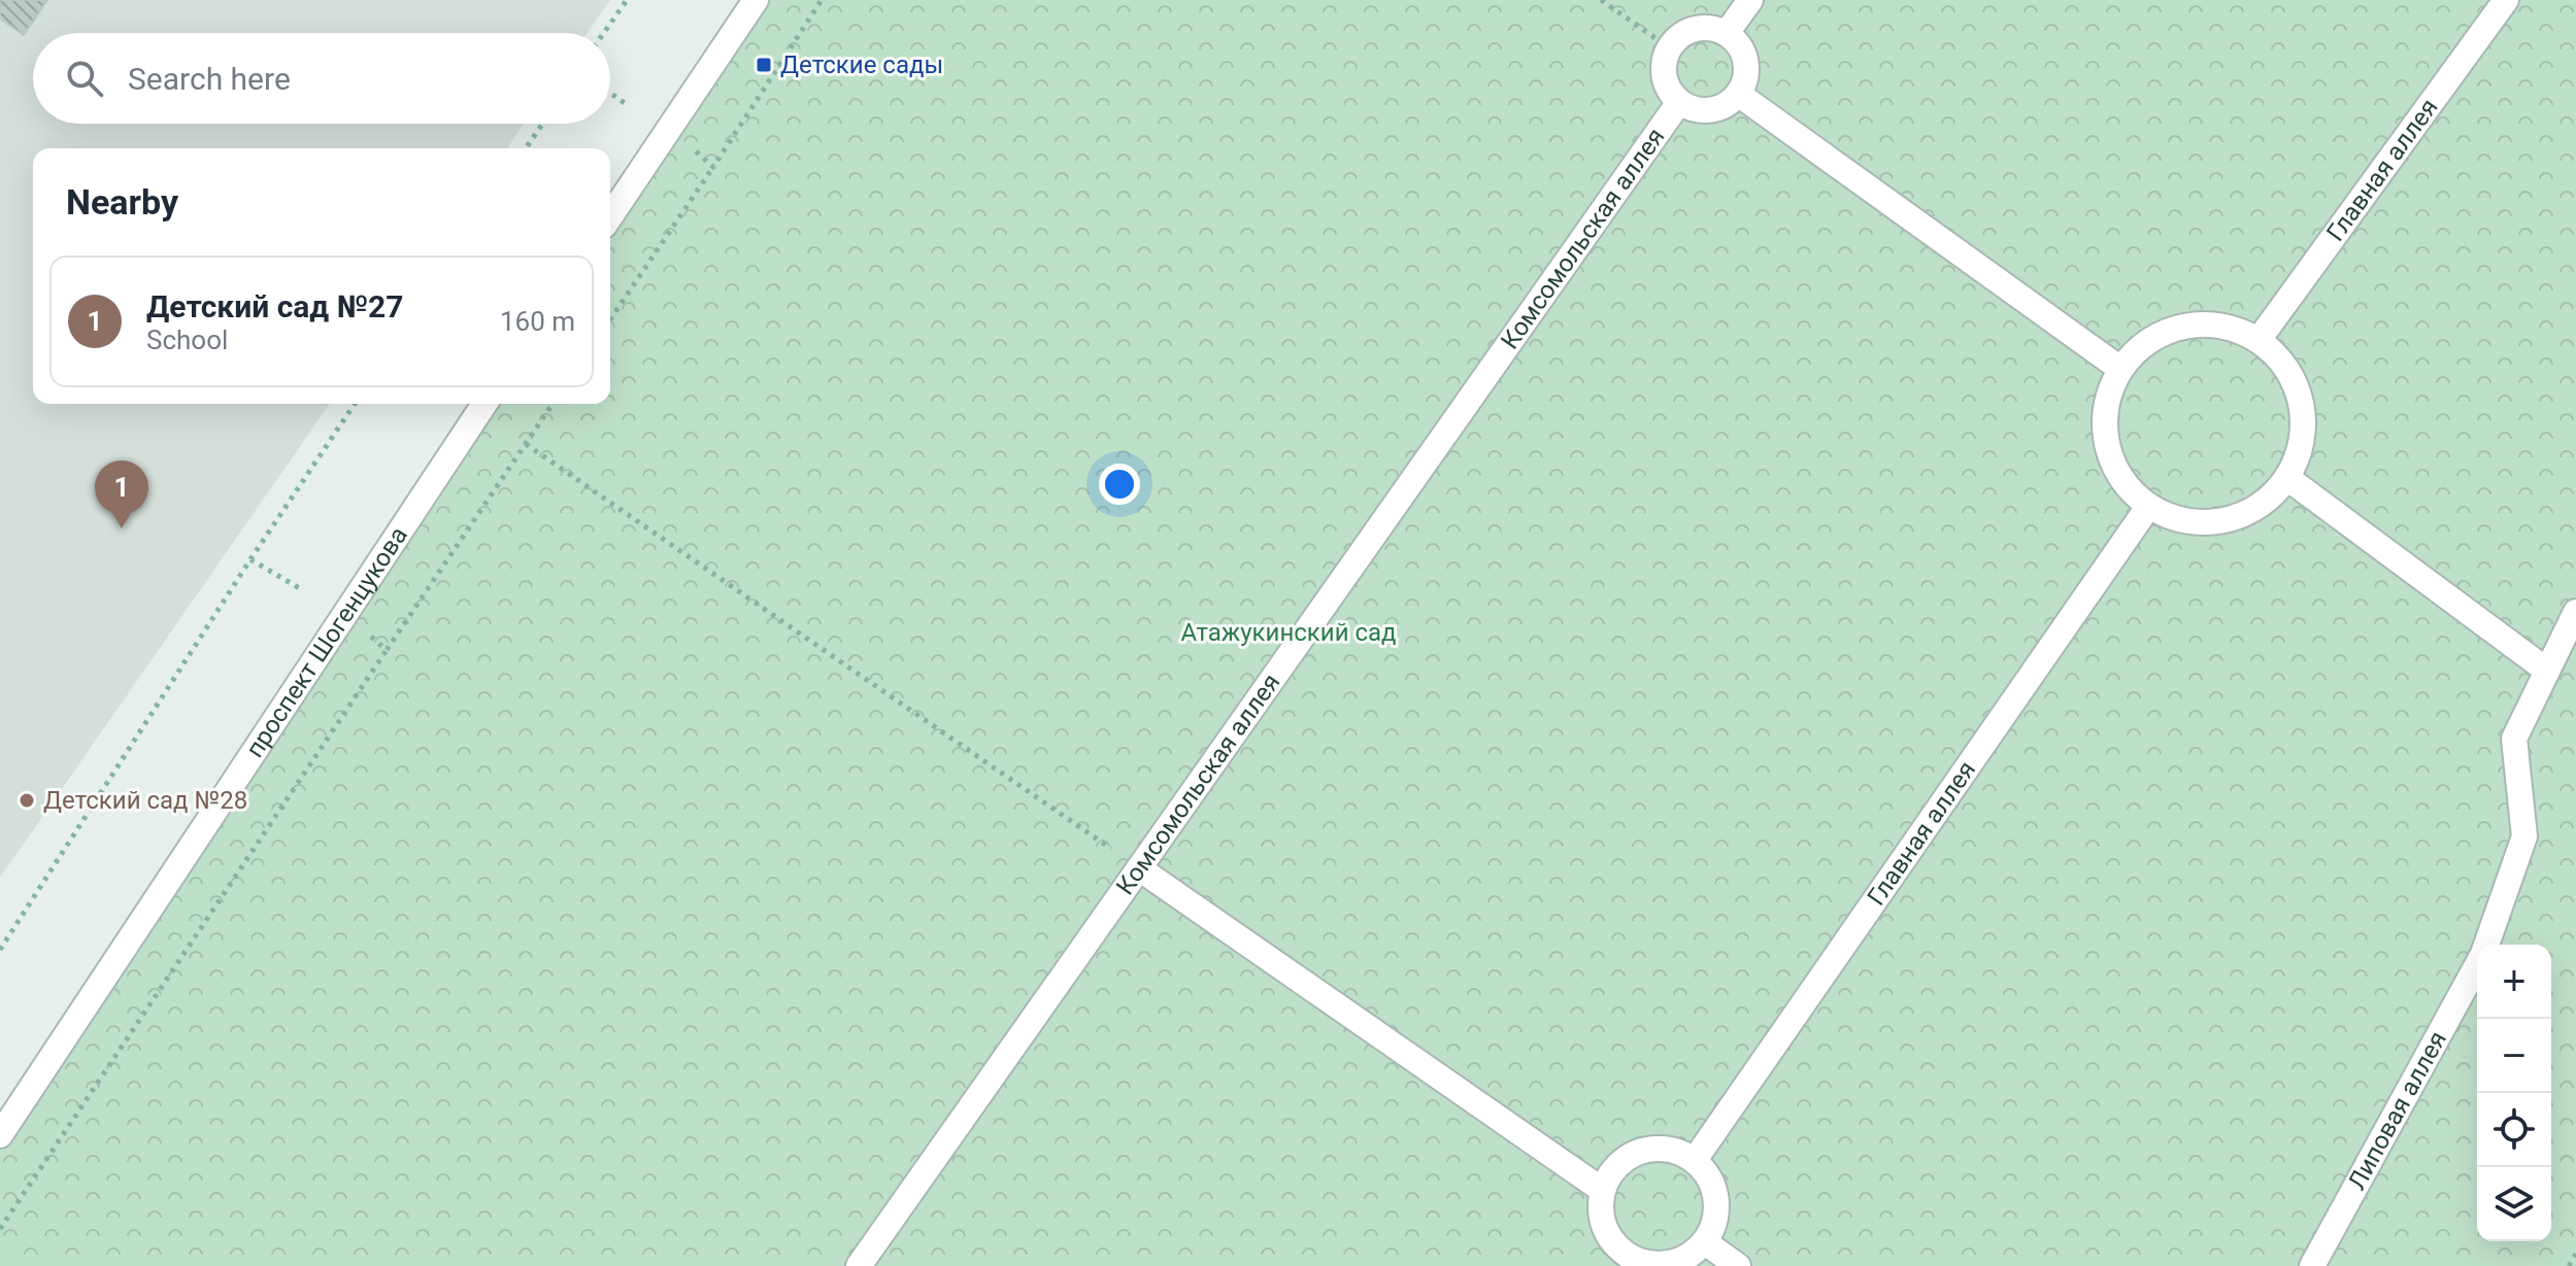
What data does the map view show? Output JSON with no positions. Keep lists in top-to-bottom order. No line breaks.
{"streets":{"street":["Главная аллея","Комсомольская аллея","проспект Шогенцукова","Липовая аллея"]},"parks":["Атажукинский сад"],"places":{"transit":["Детские сады"],"other":["Детский сад №28"]},"page":{"search":"Search here","heading":"Nearby","list":[{"mark":"1","name":"Детский сад №27","note":"School","value":"160 m"}],"pins":"1","map_buttons":["+","−"]}}
